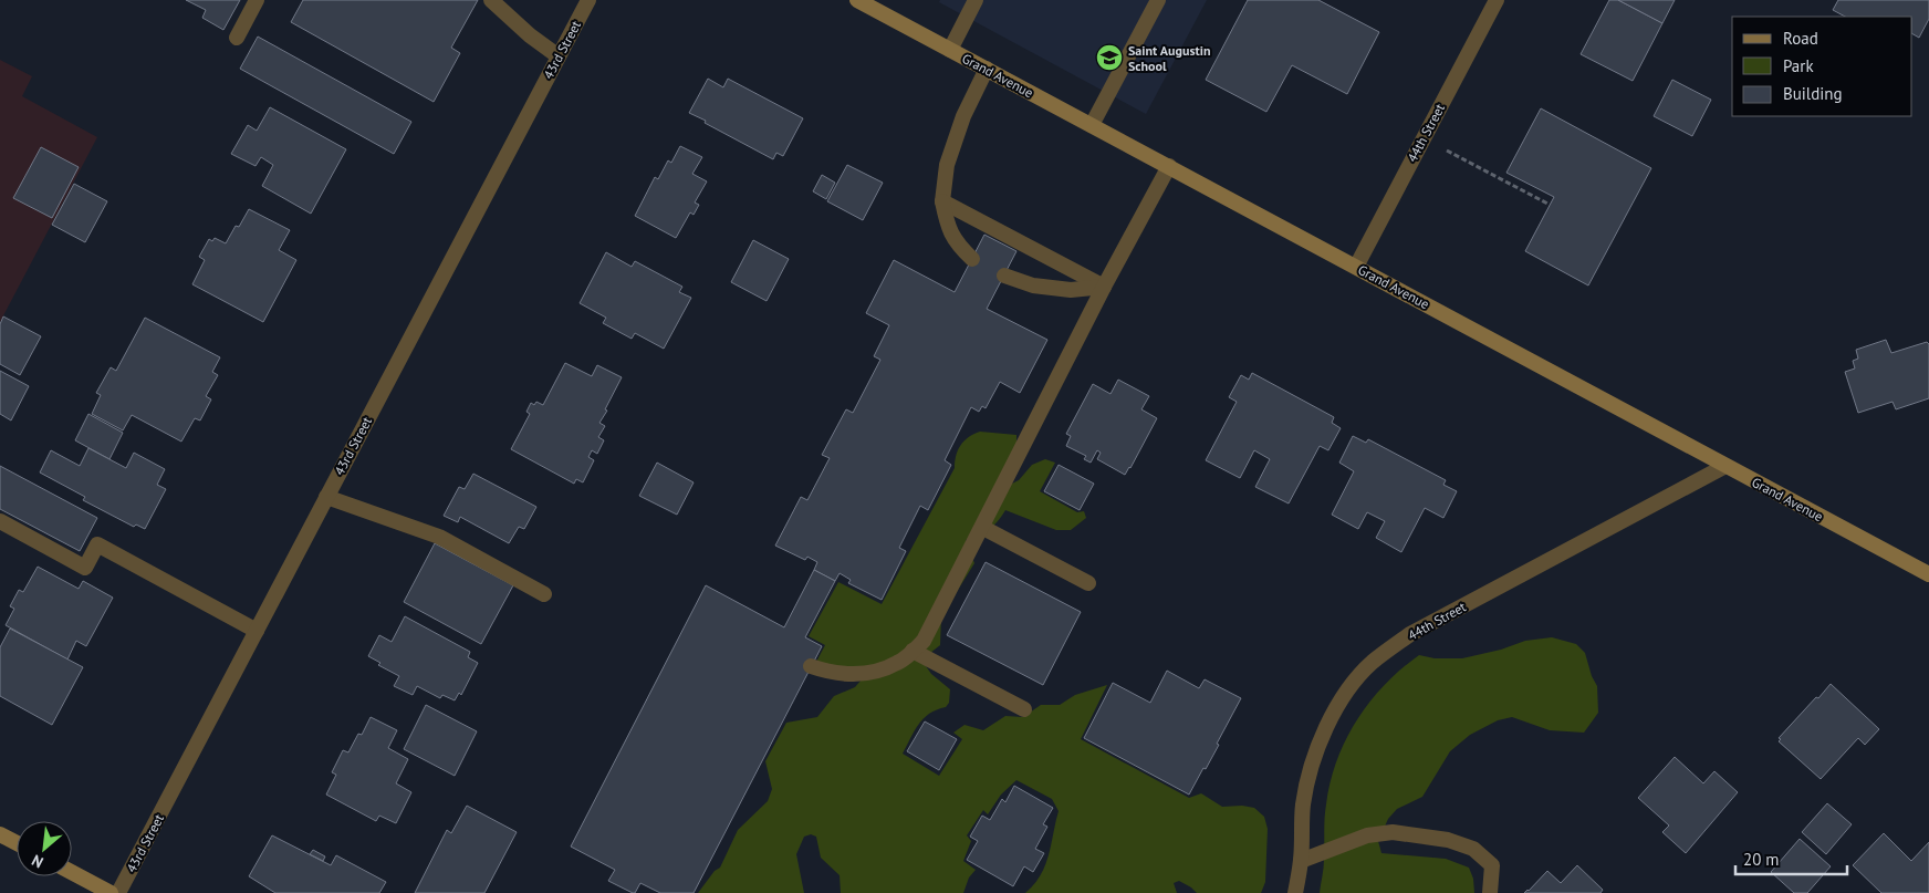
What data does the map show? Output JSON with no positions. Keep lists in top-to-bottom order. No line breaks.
{"streets":{"main road":["Grand Avenue"],"street":["43rd Street","44th Street"]},"crossings":[["Grand Avenue","44th Street"]],"places":{"school or university":["Saint Augustin School"]},"legend":["Road","Park","Building"],"scale_bar":"20 m","north":"bottom left"}
